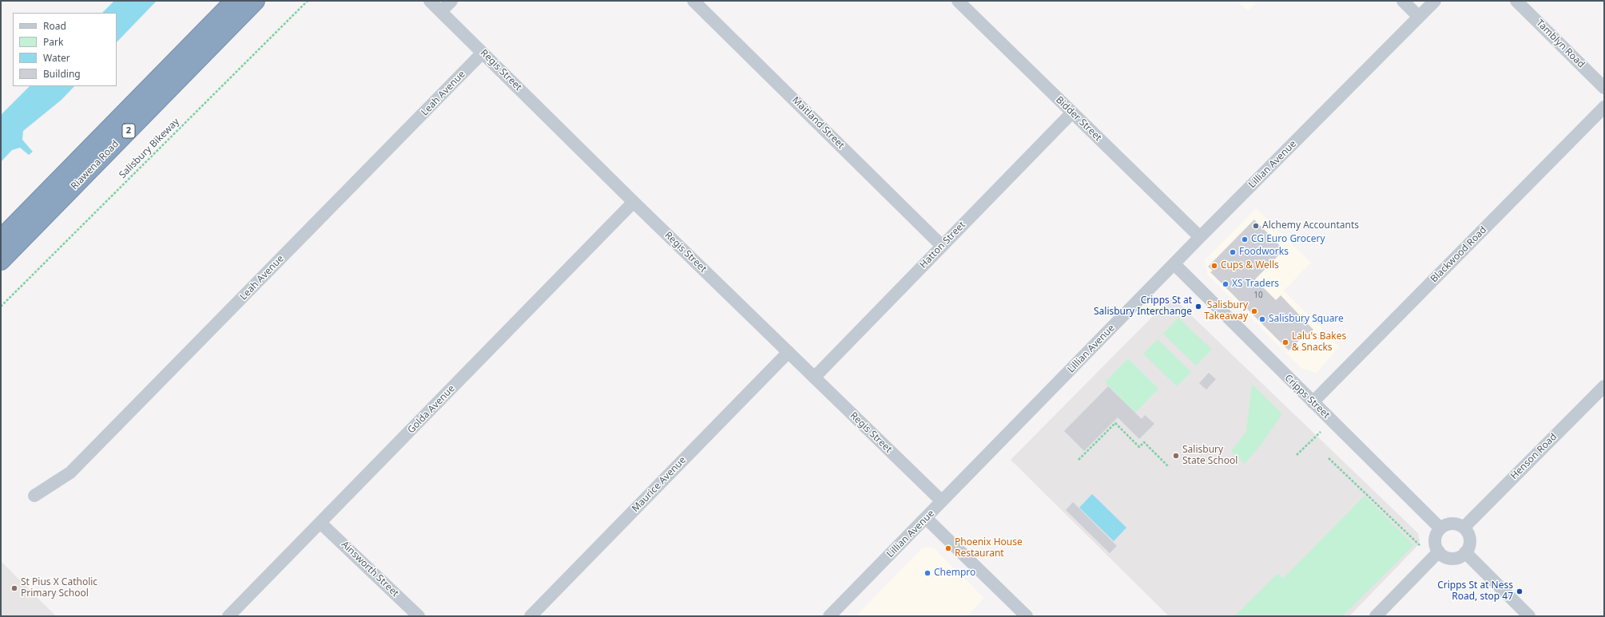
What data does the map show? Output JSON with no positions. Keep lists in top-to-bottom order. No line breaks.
{"streets":{"highway":["2","Riawena Road"],"street":["Tamblyn Road","Regis Street","Leah Avenue","Bidder Street","Maitland Street","Lillian Avenue","Hatton Street","Blackwood Road","Cripps Street","Golda Avenue","Henson Road","Maurice Avenue","Ainsworth Street"],"path":["Salisbury Bikeway"]},"crossings":[["Regis Street","Leah Avenue"],["Regis Street","Lillian Avenue"],["Regis Street","Hatton Street"],["Regis Street","Golda Avenue"],["Regis Street","Maurice Avenue"],["Bidder Street","Lillian Avenue"],["Bidder Street","Hatton Street"],["Maitland Street","Hatton Street"],["Lillian Avenue","Cripps Street"],["Blackwood Road","Cripps Street"],["Cripps Street","Henson Road"],["Golda Avenue","Ainsworth Street"]],"places":["Alchemy Accountants","CG Euro Grocery","Foodworks","Cups & Wells","XS Traders","Cripps St at Salisbury Interchange","Salisbury Takeaway","Salisbury Square","Lalu's Bakes & Snacks","Salisbury State School","Phoenix House Restaurant","Chempro","St Pius X Catholic Primary School","Cripps St at Ness Road, stop 47"],"house_numbers":["10"],"legend":["Road","Park","Water","Building"]}
